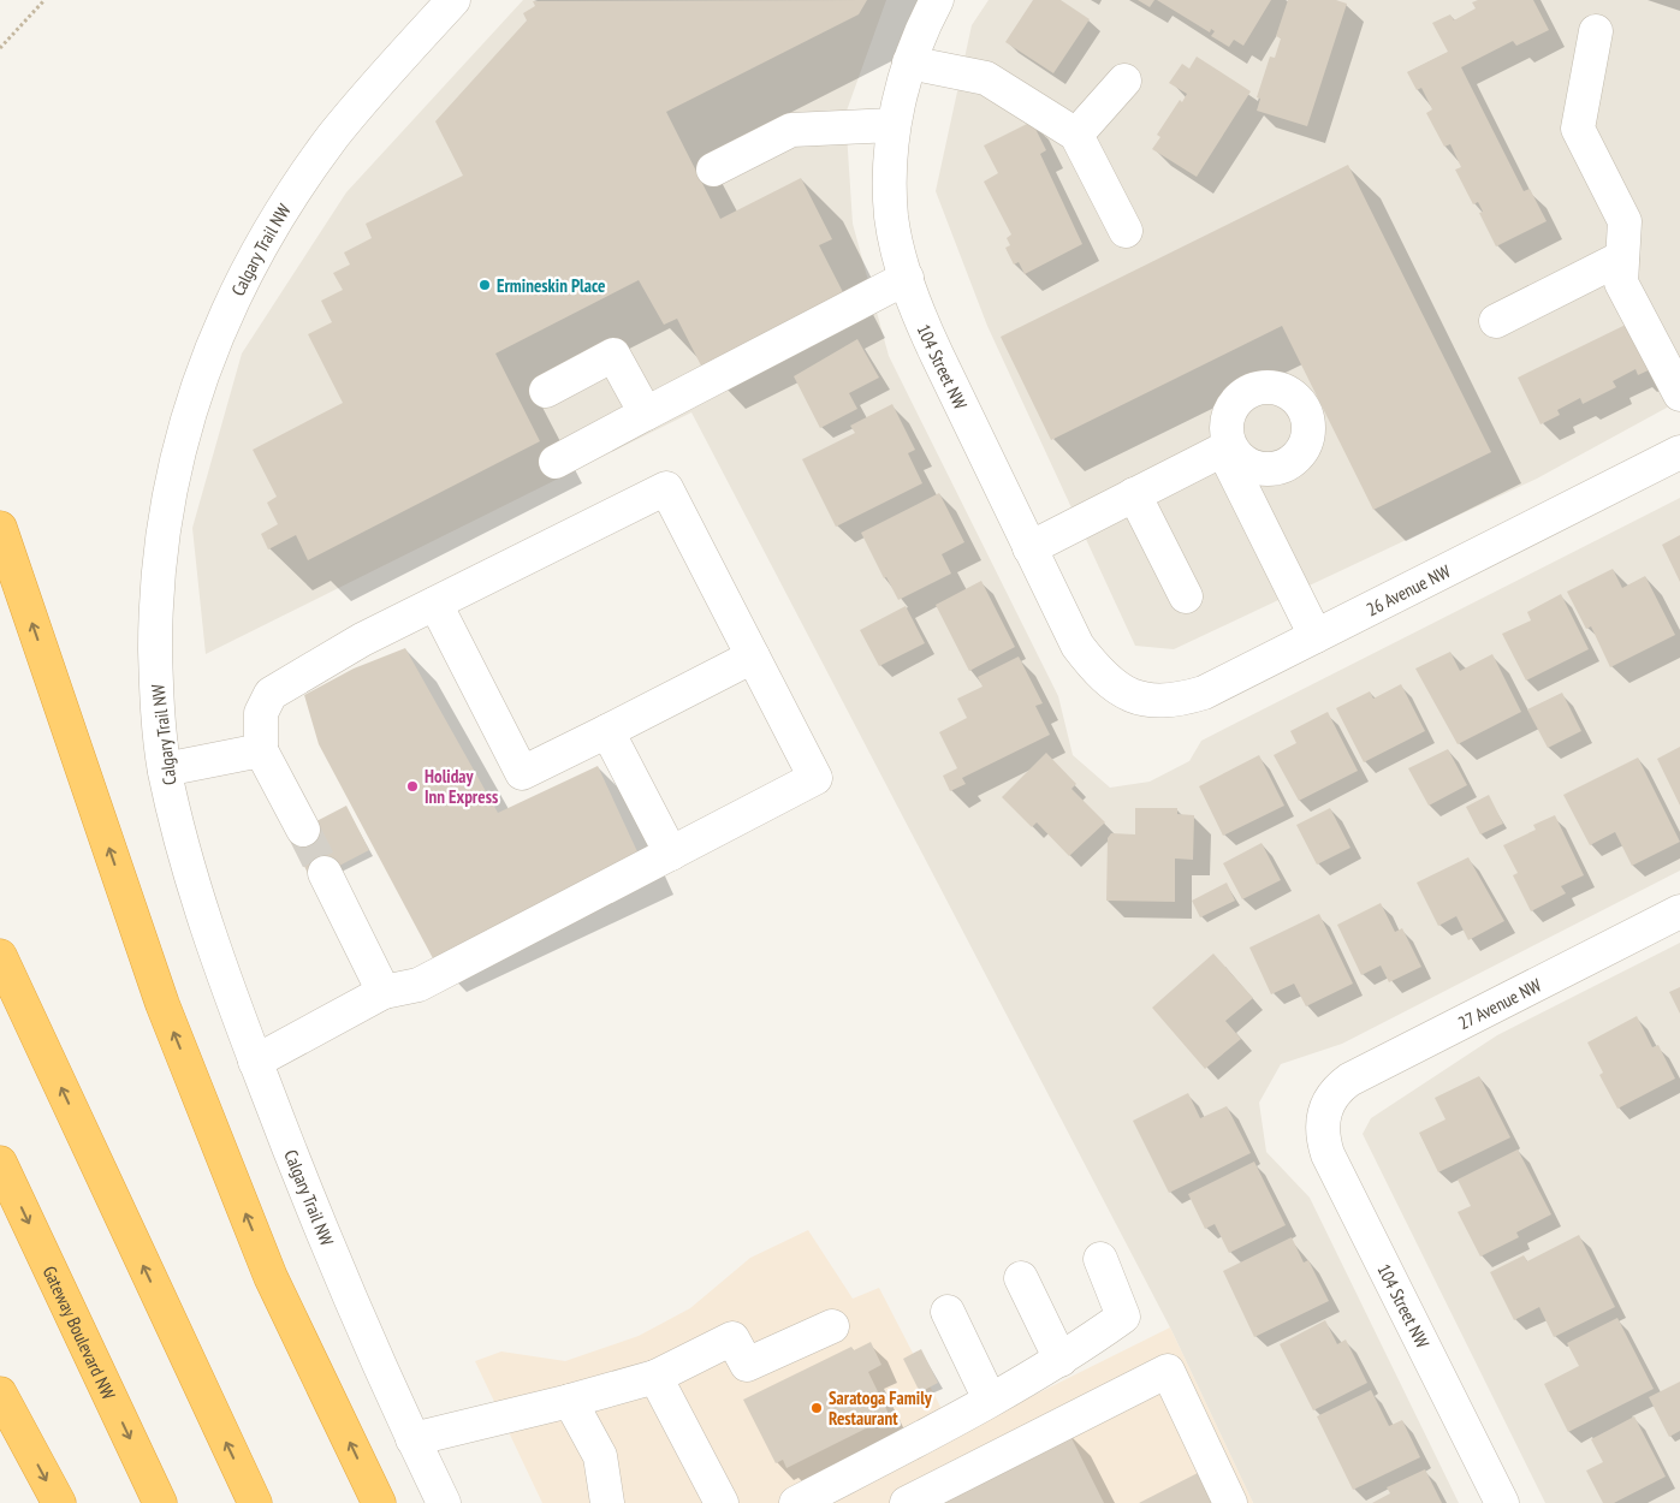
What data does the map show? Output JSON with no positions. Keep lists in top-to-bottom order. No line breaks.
{"streets":{"highway":["Gateway Boulevard NW"],"street":["Calgary Trail NW","104 Street NW","26 Avenue NW","27 Avenue NW"]},"crossings":[["104 Street NW","26 Avenue NW"],["104 Street NW","27 Avenue NW"]],"places":["Ermineskin Place","Holiday Inn Express","Saratoga Family Restaurant"]}
